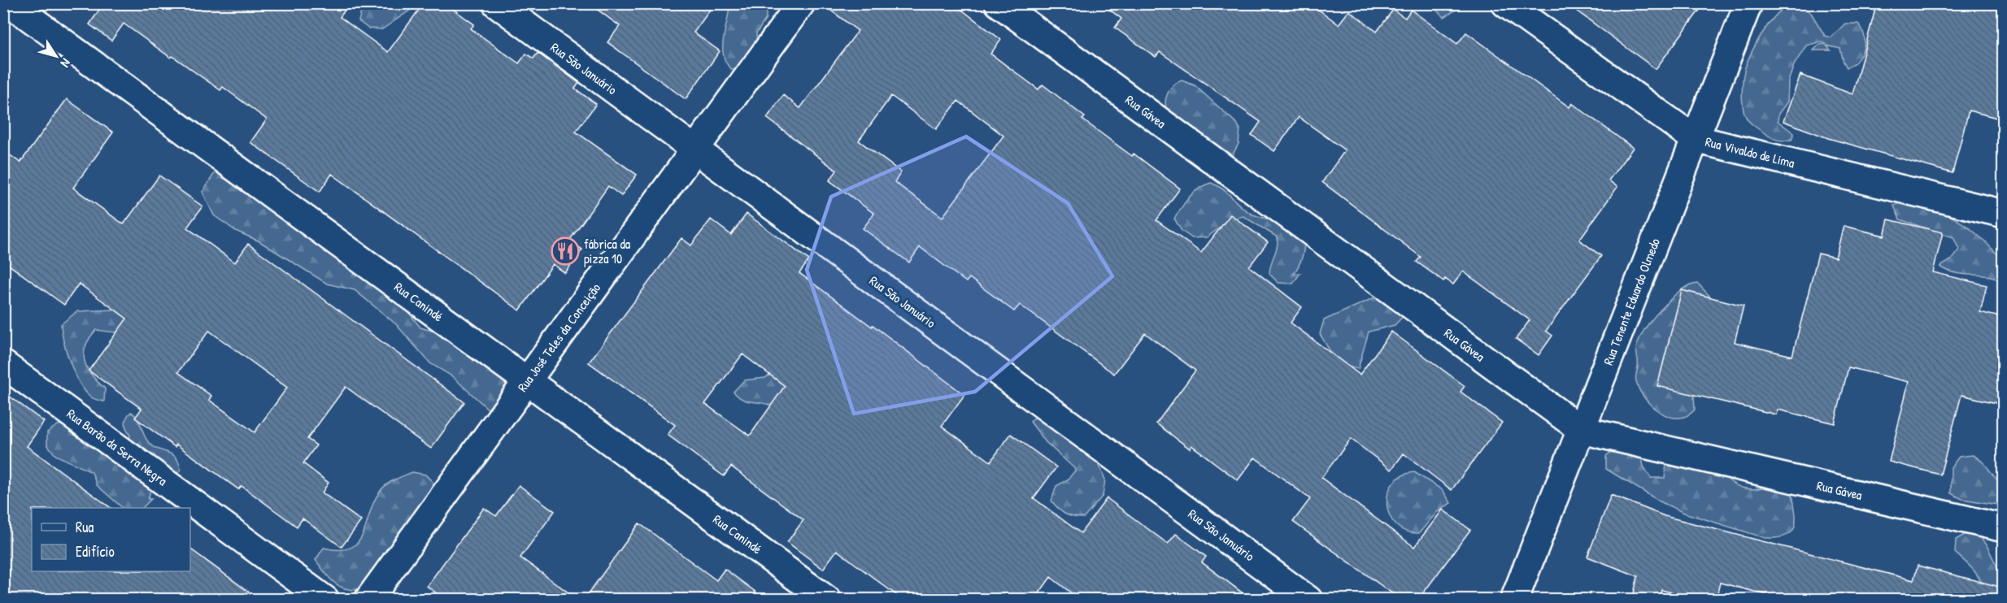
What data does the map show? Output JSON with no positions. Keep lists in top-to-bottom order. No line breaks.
{"streets":{"street":["Rua São Januário","Rua Gávea","Rua Vivaldo de Lima","Rua Canindé","Rua Tenente Eduardo Olmedo","Rua José Teles da Conceição","Rua Barão da Serra Negra"]},"crossings":[["Rua São Januário","Rua José Teles da Conceição"],["Rua Gávea","Rua Tenente Eduardo Olmedo"],["Rua Vivaldo de Lima","Rua Tenente Eduardo Olmedo"],["Rua Canindé","Rua José Teles da Conceição"]],"places":{"restaurant":["fábrica da pizza 10"]},"legend":["Rua","Edifício"],"north":"bottom right"}
